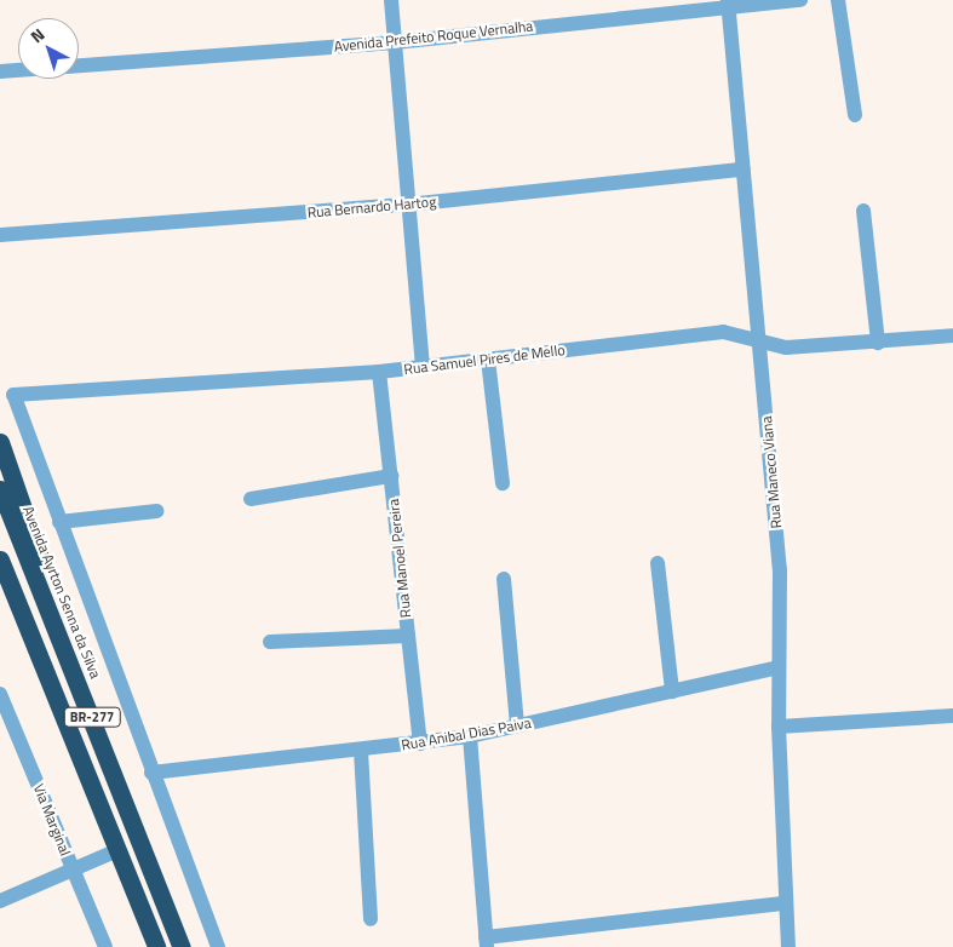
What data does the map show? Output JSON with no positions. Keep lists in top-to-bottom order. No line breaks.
{"streets":{"highway":["Avenida Ayrton Senna da Silva","BR-277"],"street":["Avenida Prefeito Roque Vernalha","Rua Bernardo Hartog","Rua Samuel Pires de Mello","Rua Maneco Viana","Rua Manoel Pereira","Rua Anibal Dias Paiva","Via Marginal"]},"crossings":[["Avenida Prefeito Roque Vernalha","Rua Maneco Viana"],["Rua Bernardo Hartog","Rua Maneco Viana"],["Rua Samuel Pires de Mello","Rua Maneco Viana"],["Rua Samuel Pires de Mello","Rua Manoel Pereira"],["Rua Maneco Viana","Rua Anibal Dias Paiva"],["Rua Manoel Pereira","Rua Anibal Dias Paiva"]],"north":"top left"}
